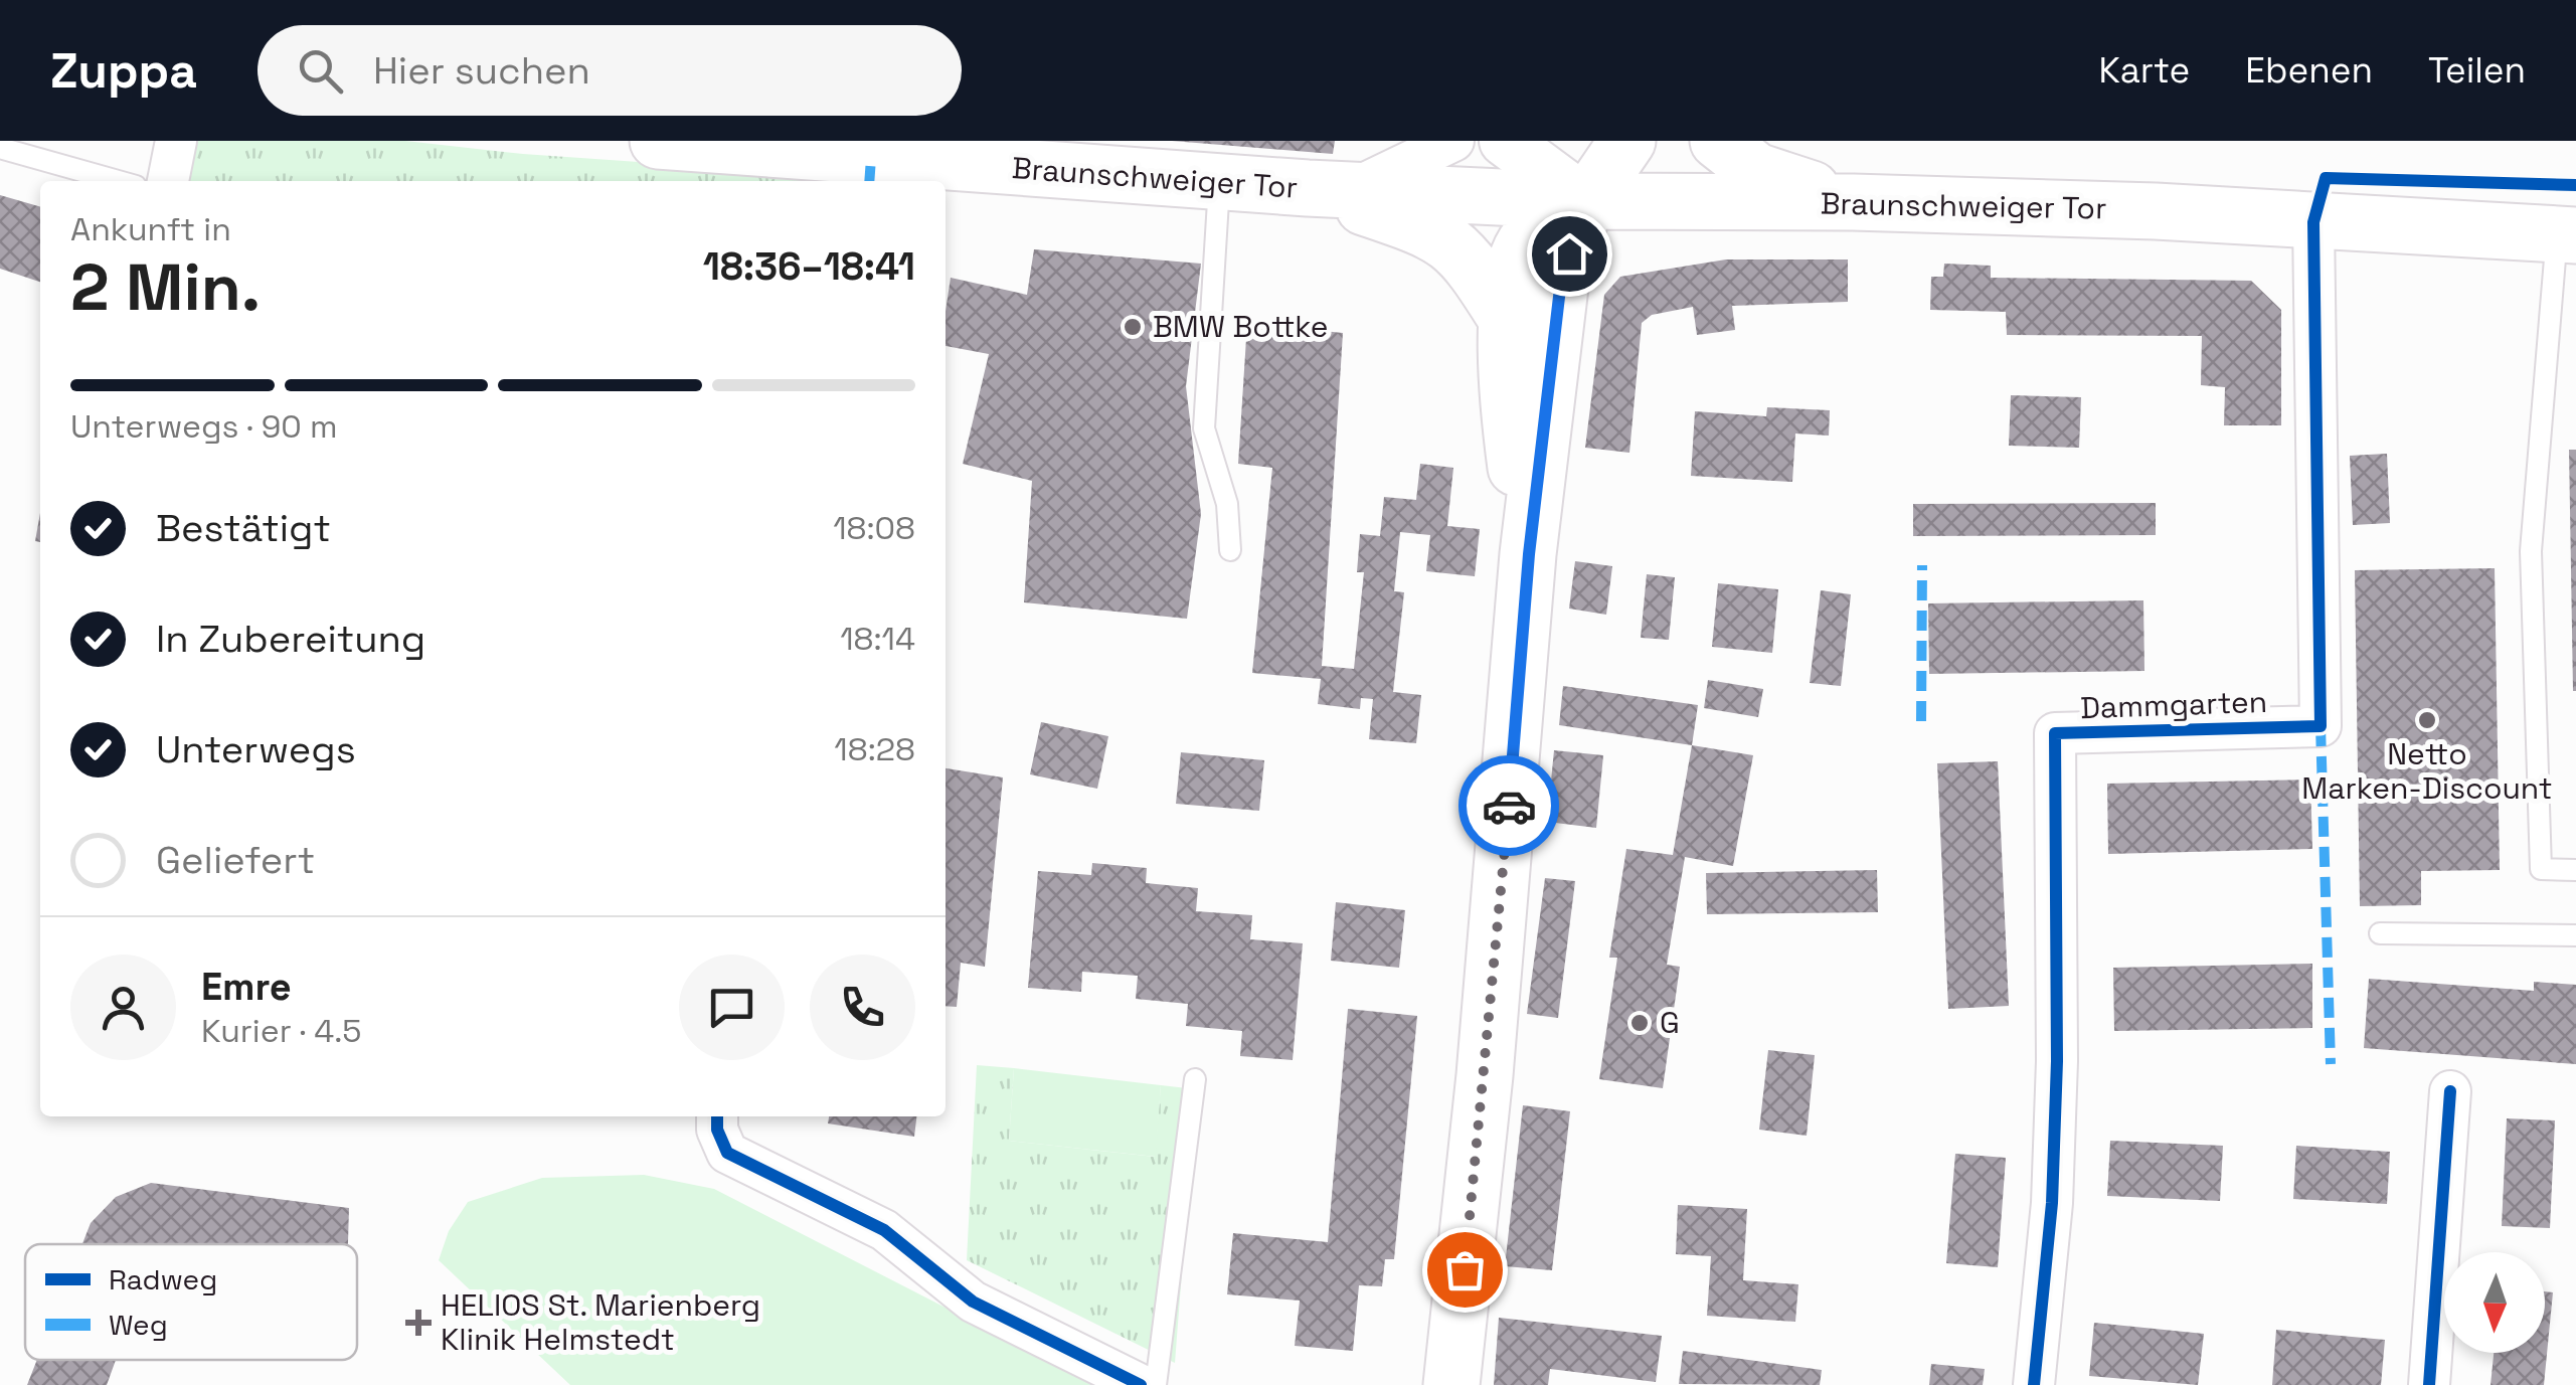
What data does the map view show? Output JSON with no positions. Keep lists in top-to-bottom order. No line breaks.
{"streets":{"main road":["Braunschweiger Tor"],"street":["Dammgarten"]},"crossings":[["Braunschweiger Tor","Dammgarten"]],"places":{"other":["BMW Bottke","Netto Marken-Discount","G"],"health":["HELIOS St. Marienberg Klinik Helmstedt"]},"legend":["Radweg","Weg"],"north":"bottom","page":{"header":"Zuppa","search":"Hier suchen","nav":["Karte","Ebenen","Teilen"],"heading":["2 Min.","Ankunft in","18:36–18:41"],"panel":["Emre","Kurier · 4.5"],"bar":"Unterwegs · 90 m","list":[["Bestätigt","18:08"],["In Zubereitung","18:14"],["Unterwegs","18:28"],"Geliefert"]}}
